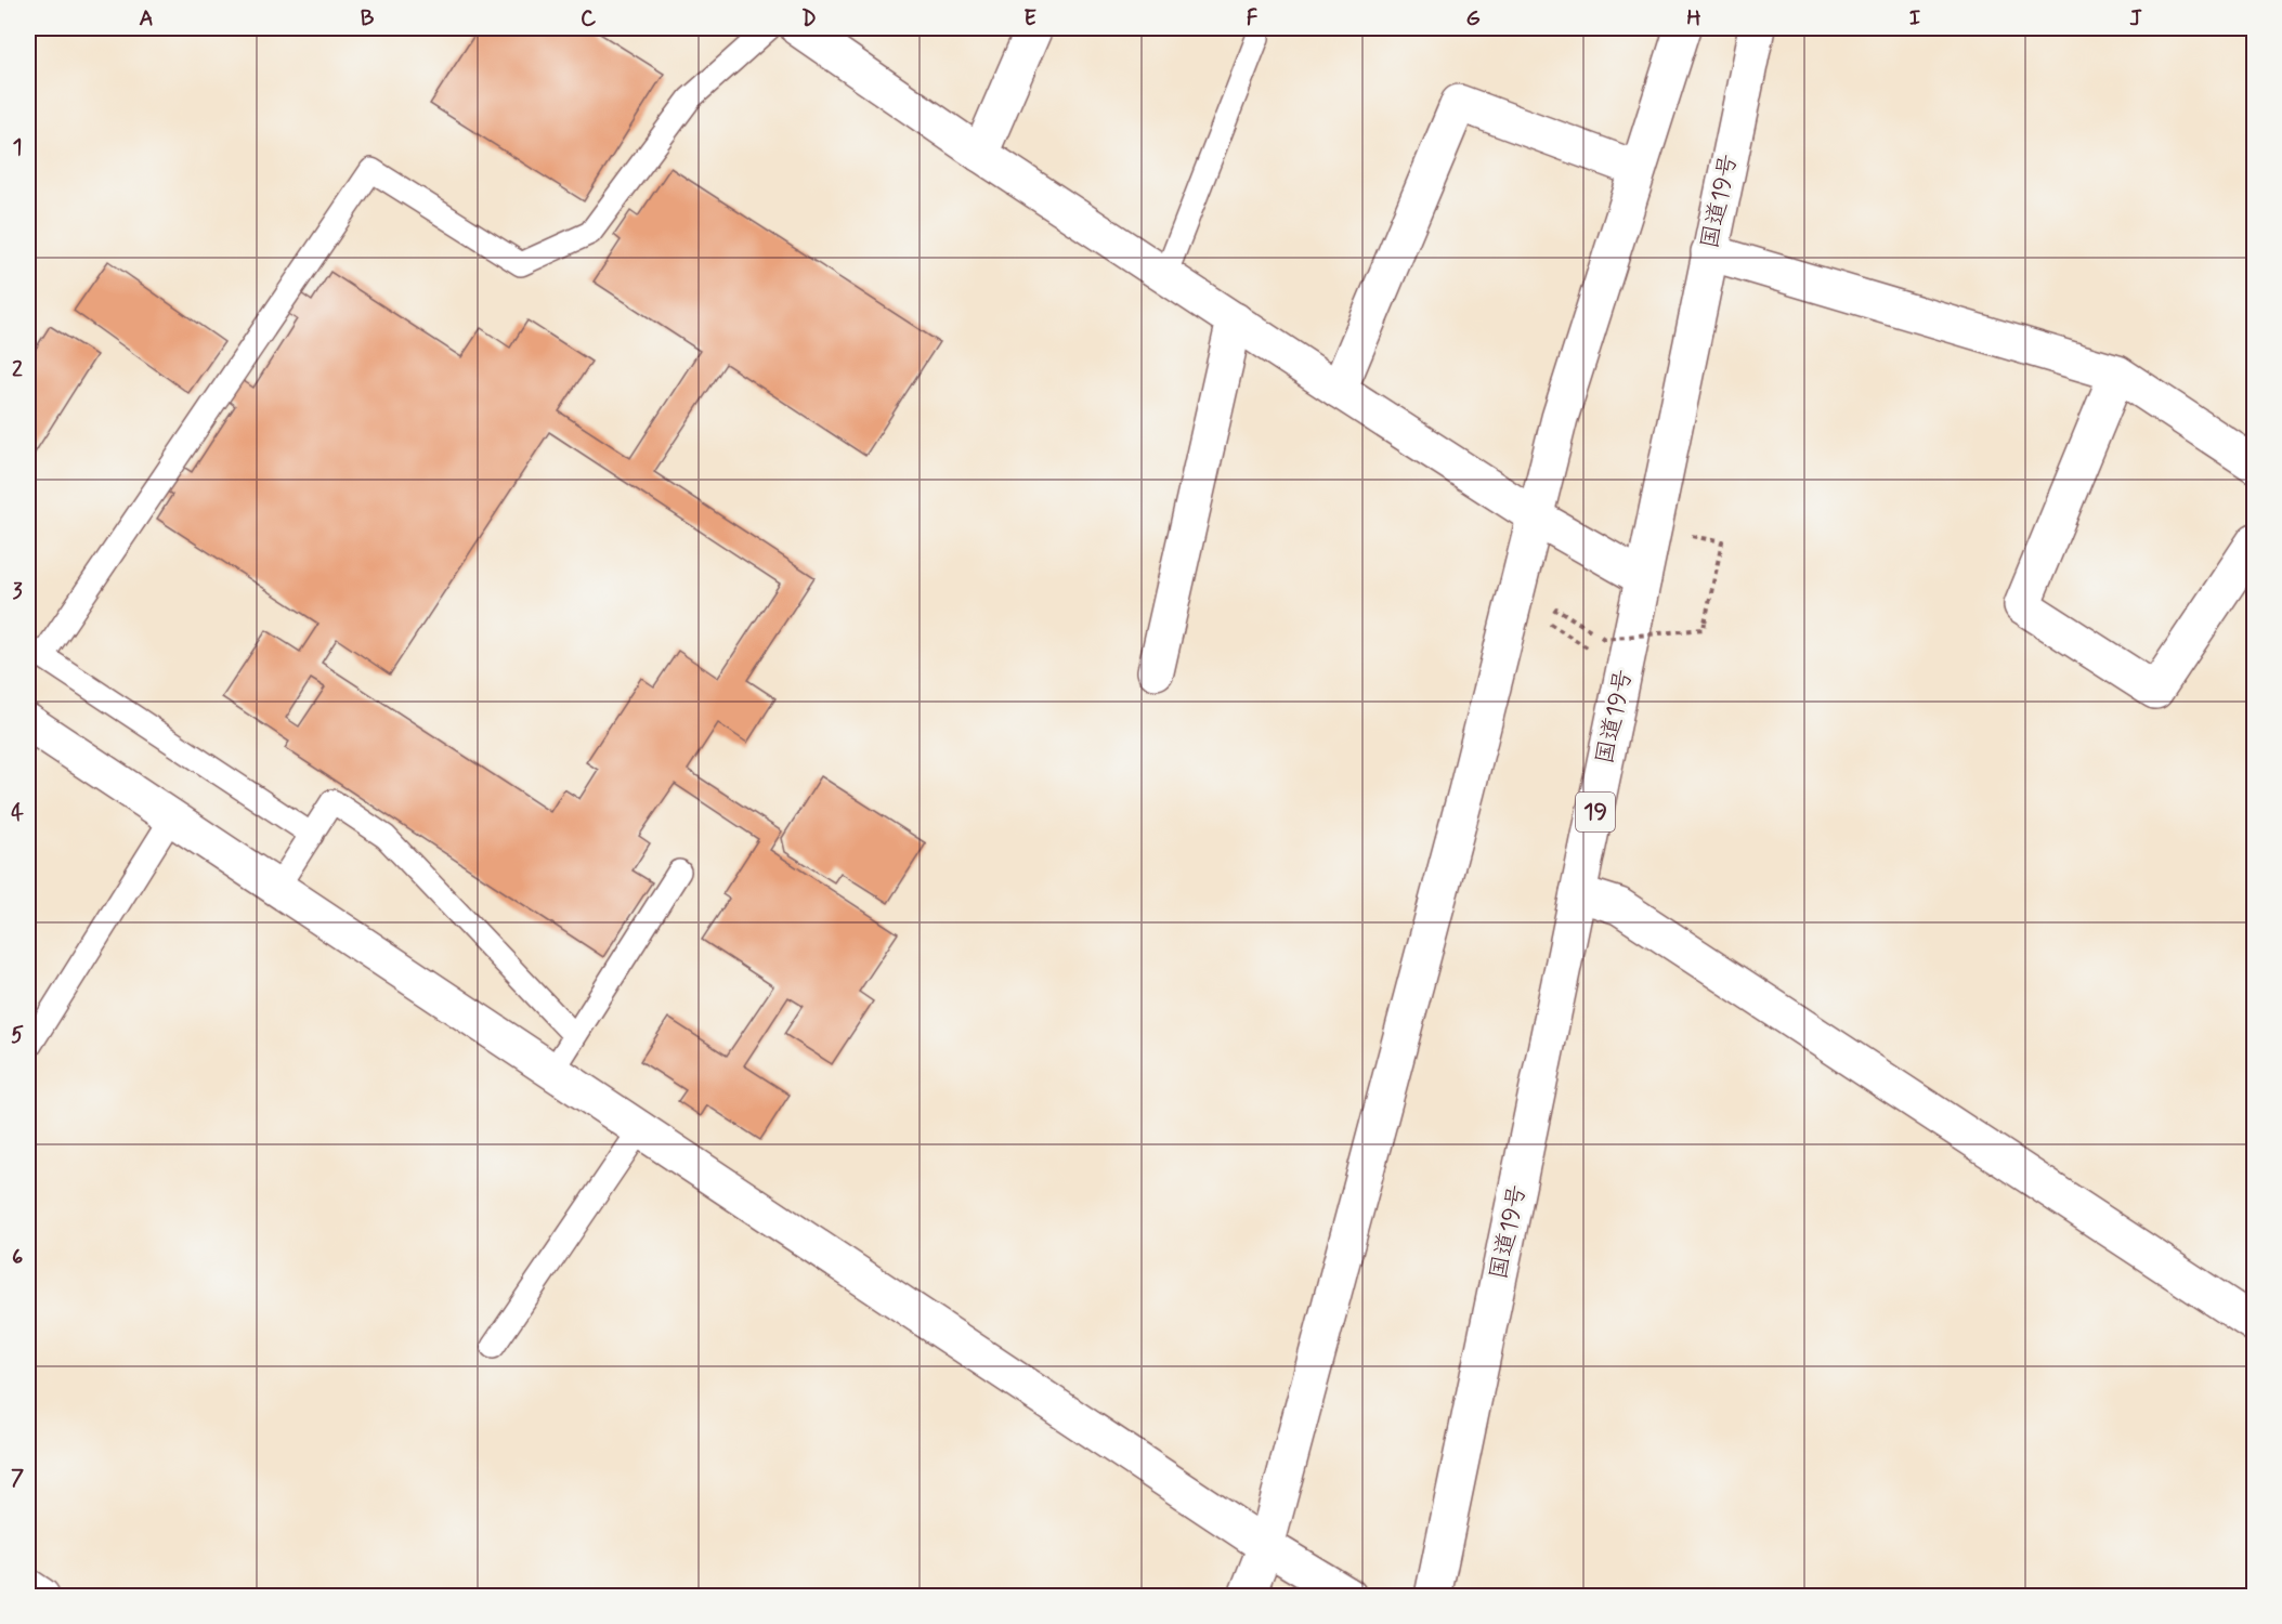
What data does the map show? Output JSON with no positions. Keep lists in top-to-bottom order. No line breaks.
{"streets":{"main road":["国道19号","19"]},"grid":{"columns":["A","B","C","D","E","F","G","H","I","J"],"rows":["1","2","3","4","5","6","7"]}}
